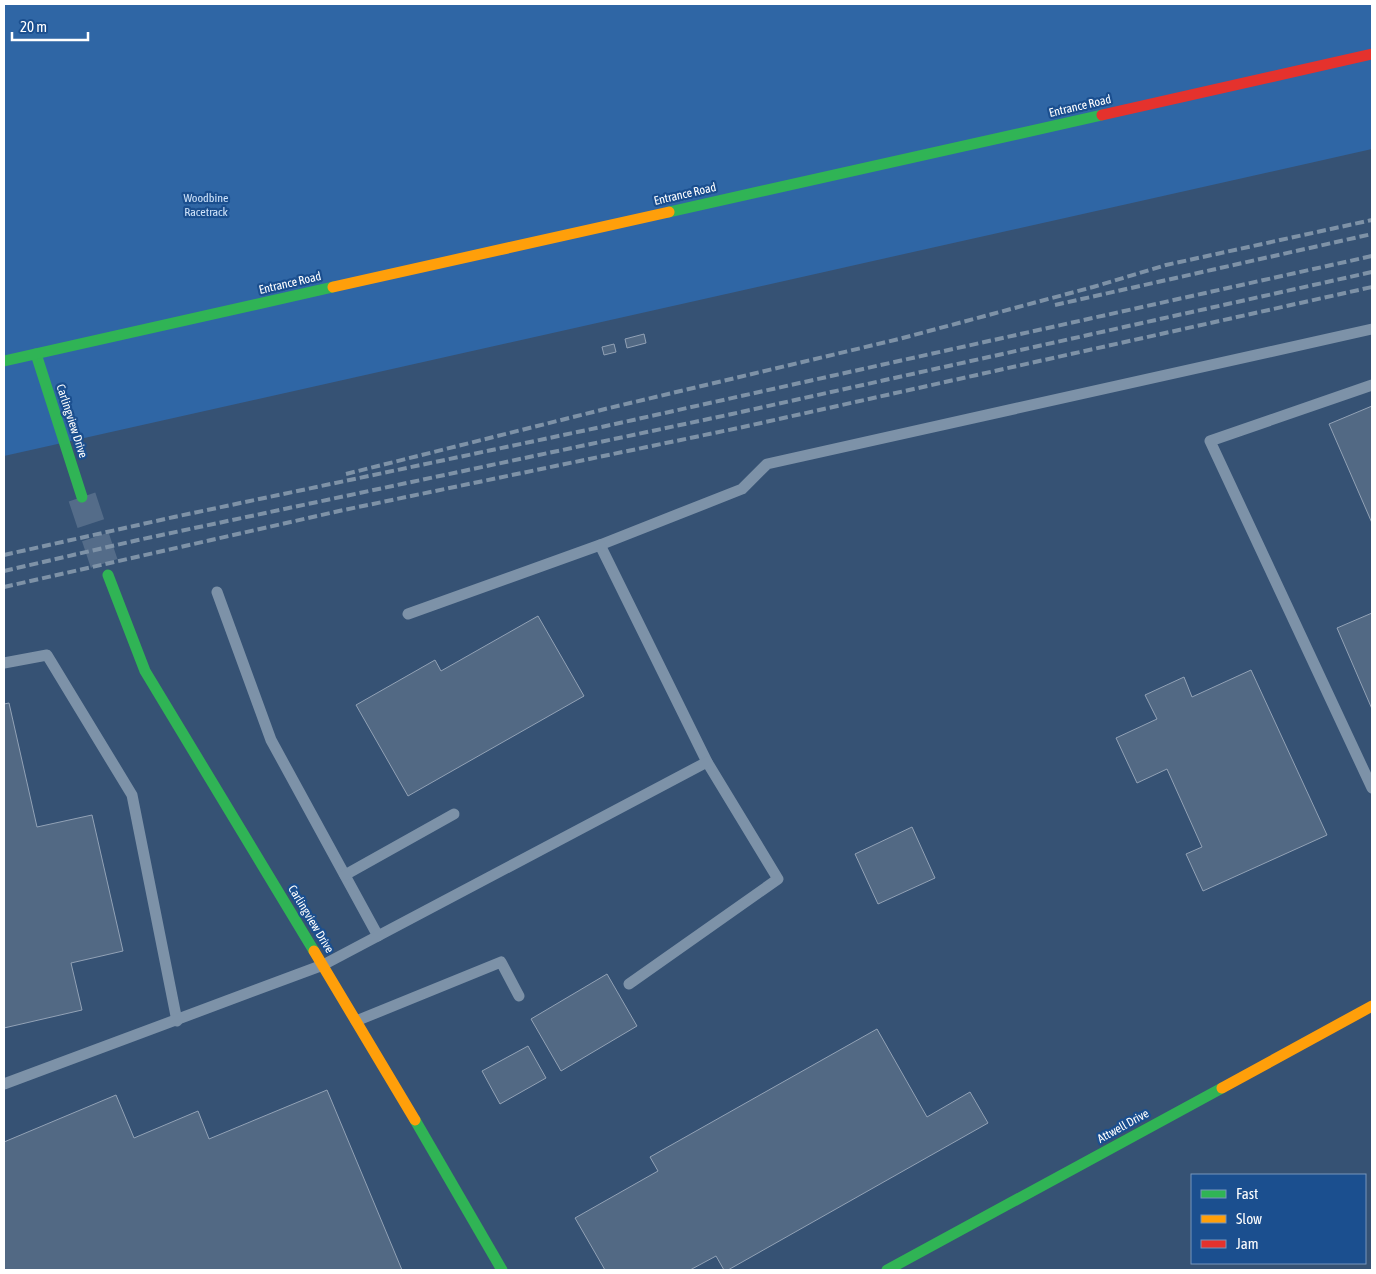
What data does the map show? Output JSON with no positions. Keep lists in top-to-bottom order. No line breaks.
{"streets":{"street":["Entrance Road","Carlingview Drive","Attwell Drive"]},"crossings":[["Entrance Road","Carlingview Drive"]],"parks":["Woodbine Racetrack"],"legend":["Fast","Slow","Jam"],"scale_bar":"20 m"}
